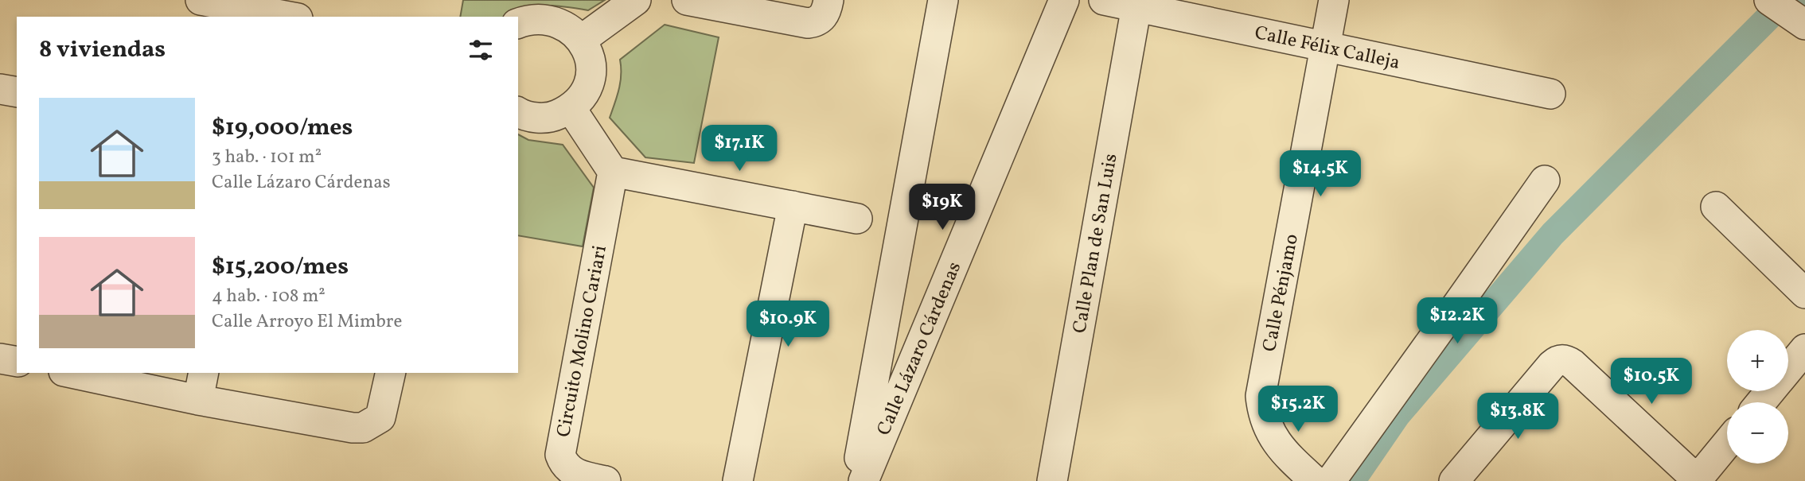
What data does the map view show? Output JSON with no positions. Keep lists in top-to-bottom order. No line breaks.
{"streets":{"street":["Calle Félix Calleja","Calle Plan de San Luis","Calle Pénjamo","Circuito Molino Cariari","Calle Lázaro Cárdenas"]},"crossings":[["Calle Félix Calleja","Calle Plan de San Luis"],["Calle Félix Calleja","Calle Pénjamo"]],"page":{"heading":"8 viviendas","list":[{"name":"$19,000/mes","note":"3 hab. · 101 m² · Calle Lázaro Cárdenas"},{"name":"$15,200/mes","note":"4 hab. · 108 m² · Calle Arroyo El Mimbre"}],"price":["$17.1K","$14.5K","$19K","$12.2K","$10.9K","$10.5K","$15.2K","$13.8K"],"map_buttons":["+","−"]}}
